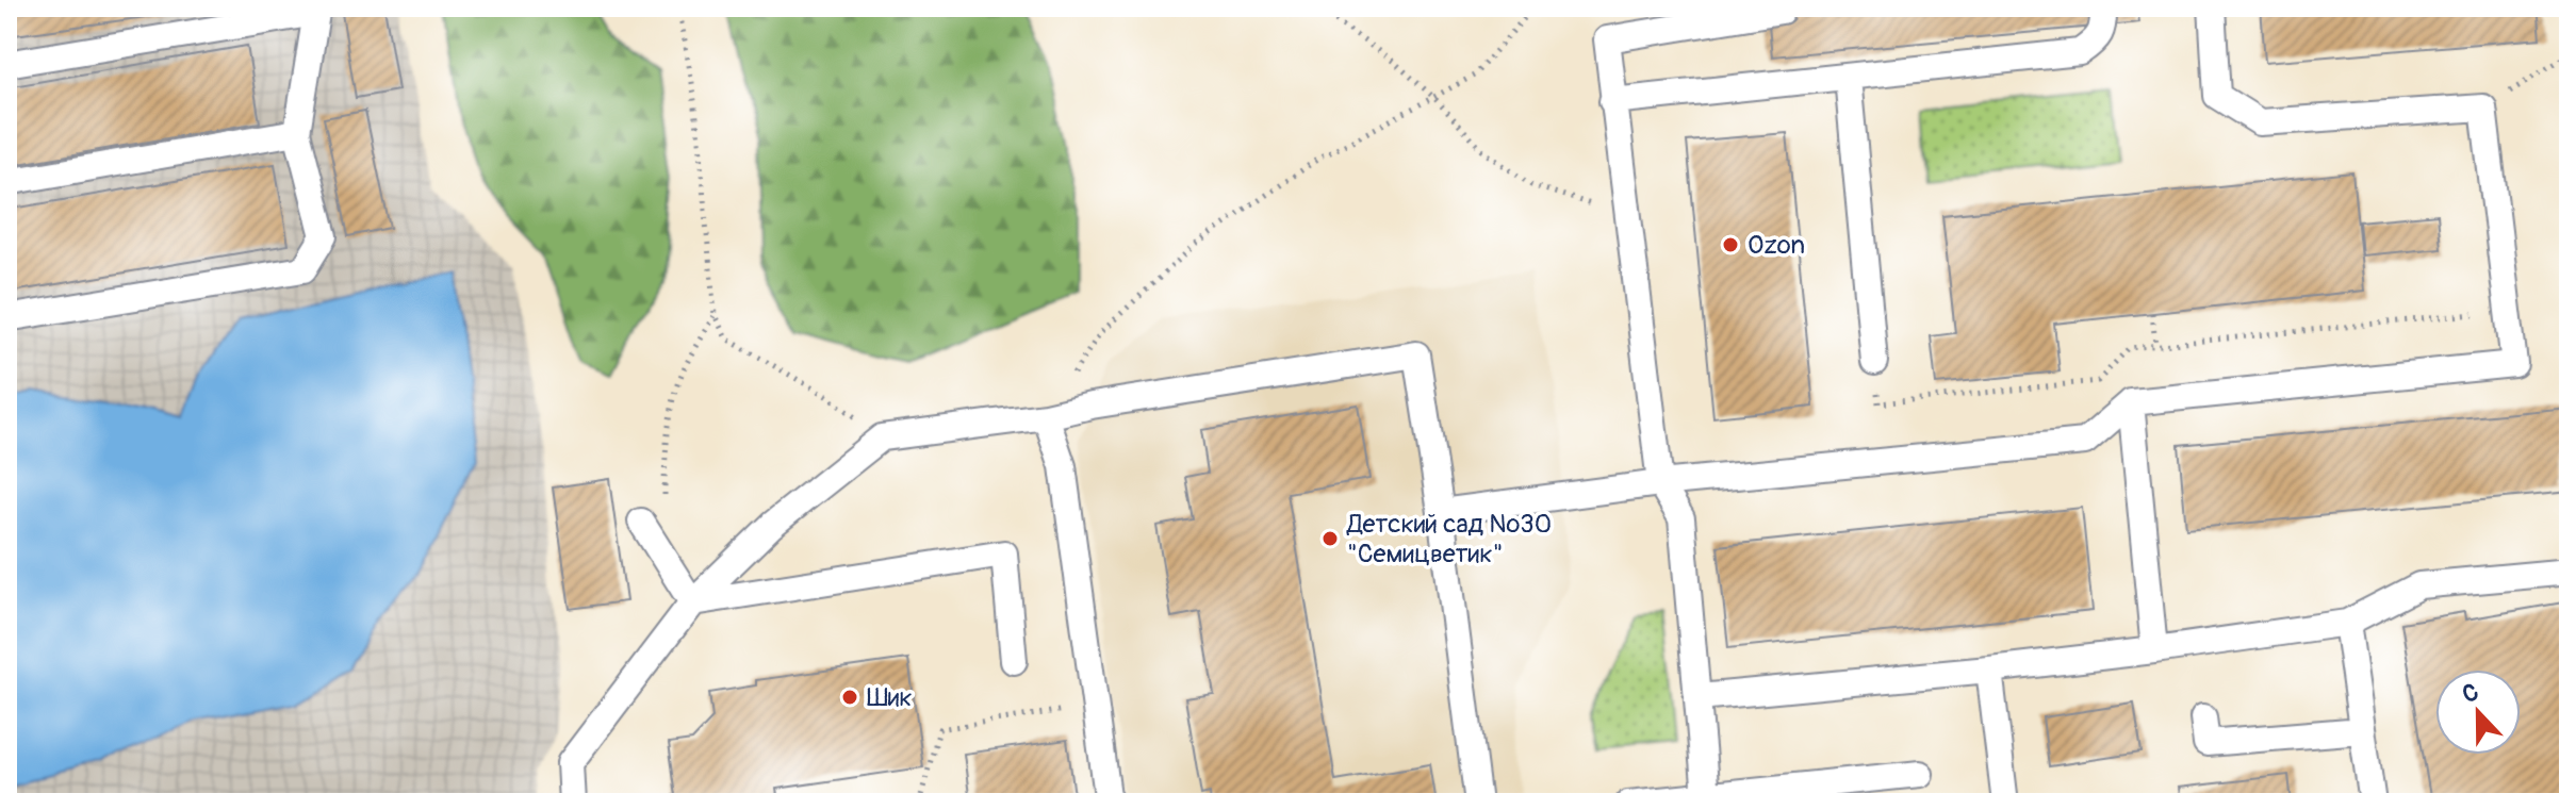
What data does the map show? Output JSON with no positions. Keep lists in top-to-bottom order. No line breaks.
{"places":["Ozon","Детский сад №30 \"Семицветик\"","Шик"],"north":"top"}
